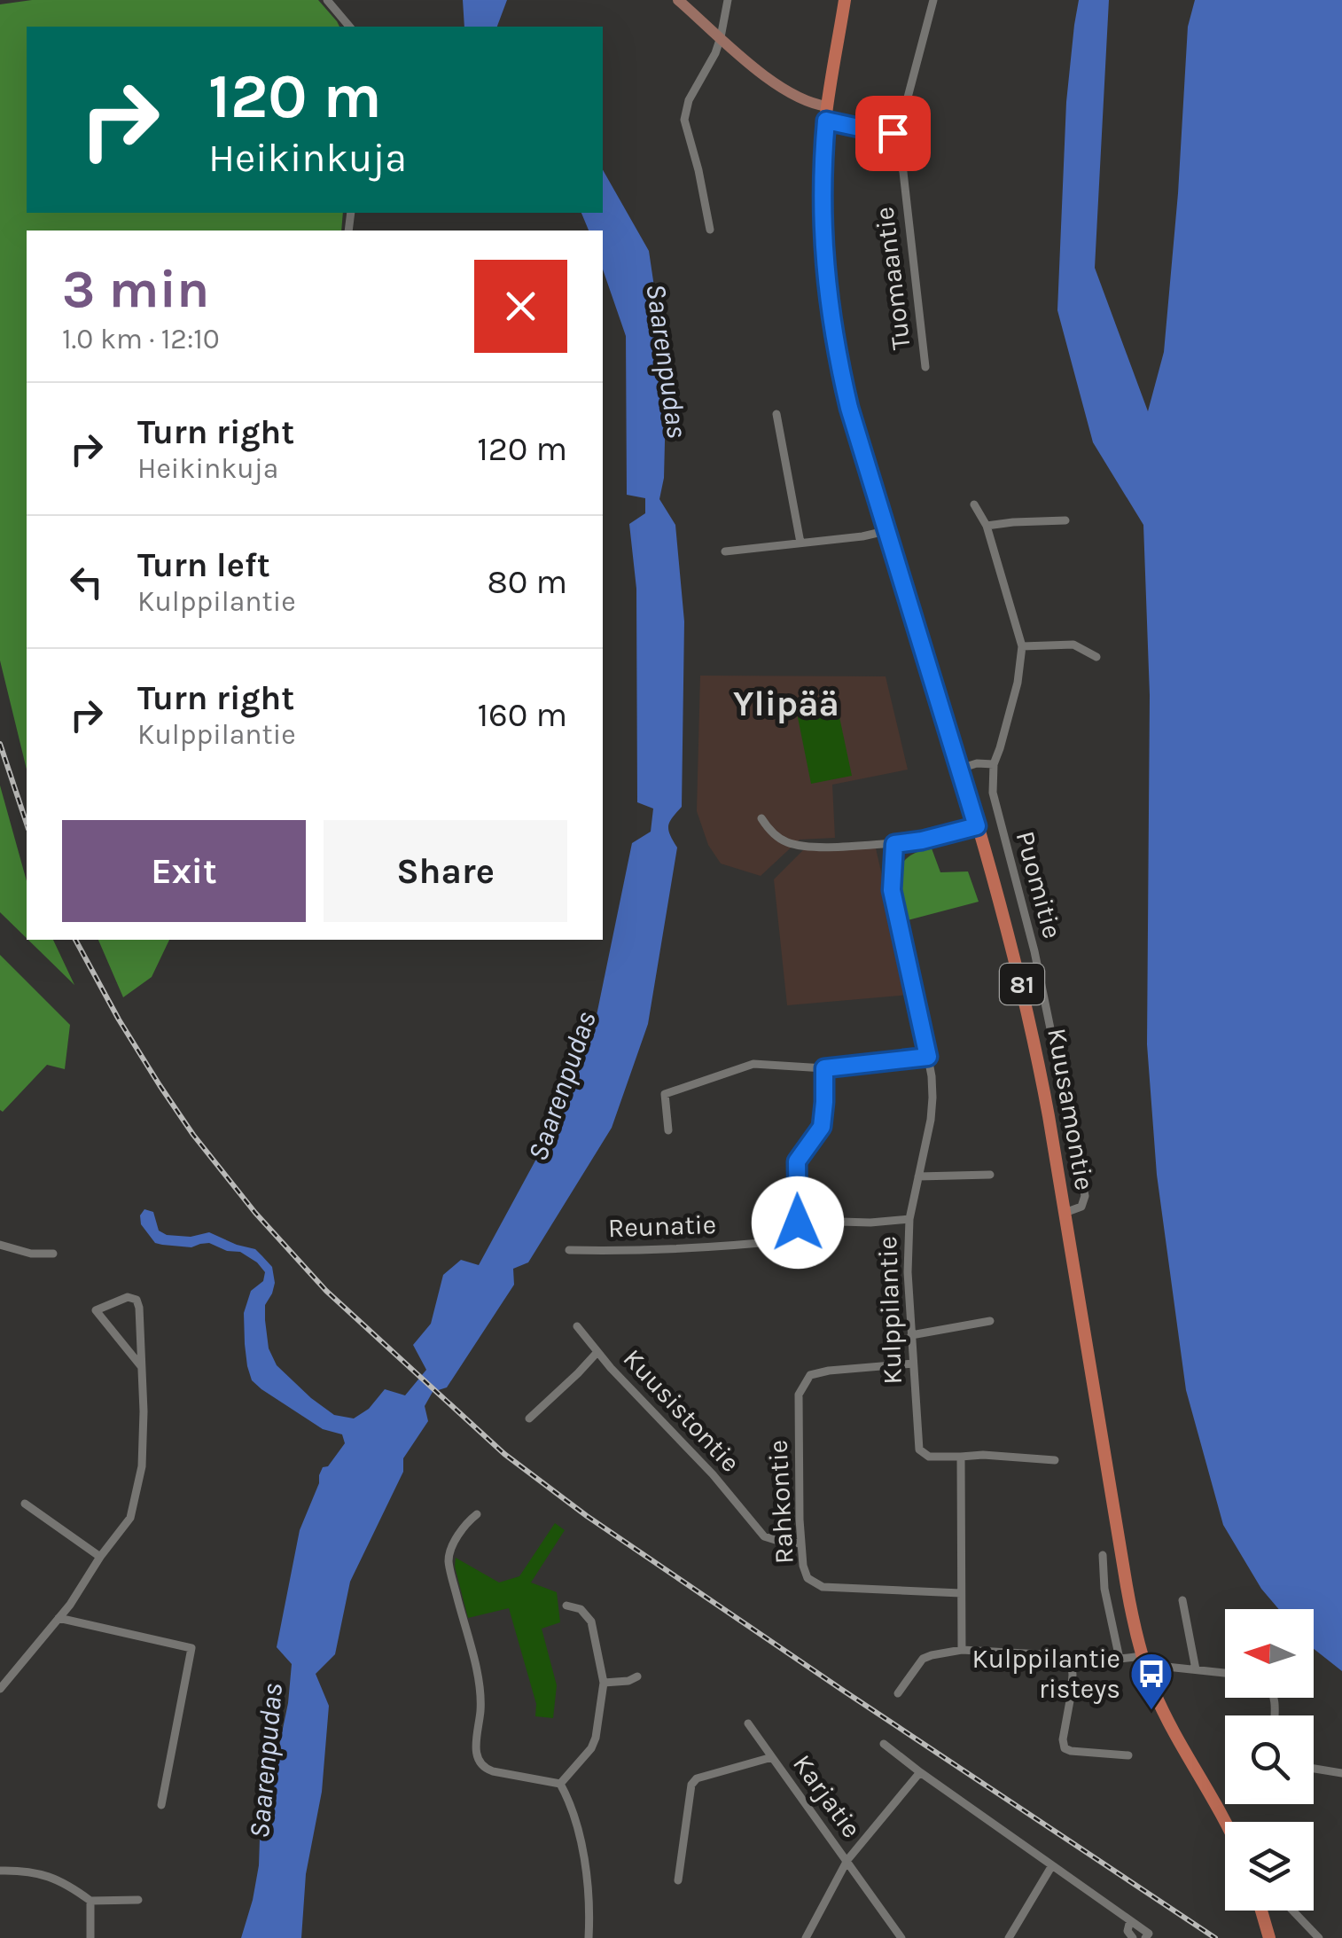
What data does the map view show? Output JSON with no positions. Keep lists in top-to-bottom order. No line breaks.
{"streets":{"main road":["81","Kuusamontie"],"street":["Tuomaantie","Puomitie","Reunatie","Kulppilantie","Kuusistontie","Rahkontie","Karjatie"]},"crossings":[["Puomitie","Kuusamontie"],["Reunatie","Kulppilantie"],["Kulppilantie","Rahkontie"],["Kuusistontie","Rahkontie"]],"districts":["Ylipää"],"water":["Saarenpudas"],"places":{"bus stop":["Kulppilantie risteys"]},"north":"left","page":{"turn":["120 m","Heikinkuja"],"heading":["3 min","1.0 km · 12:10"],"list":[{"name":"Turn right","note":"Heikinkuja","value":"120 m"},{"name":"Turn left","note":"Kulppilantie","value":"80 m"},{"name":"Turn right","note":"Kulppilantie","value":"160 m"}],"buttons":["Exit","Share"]}}
